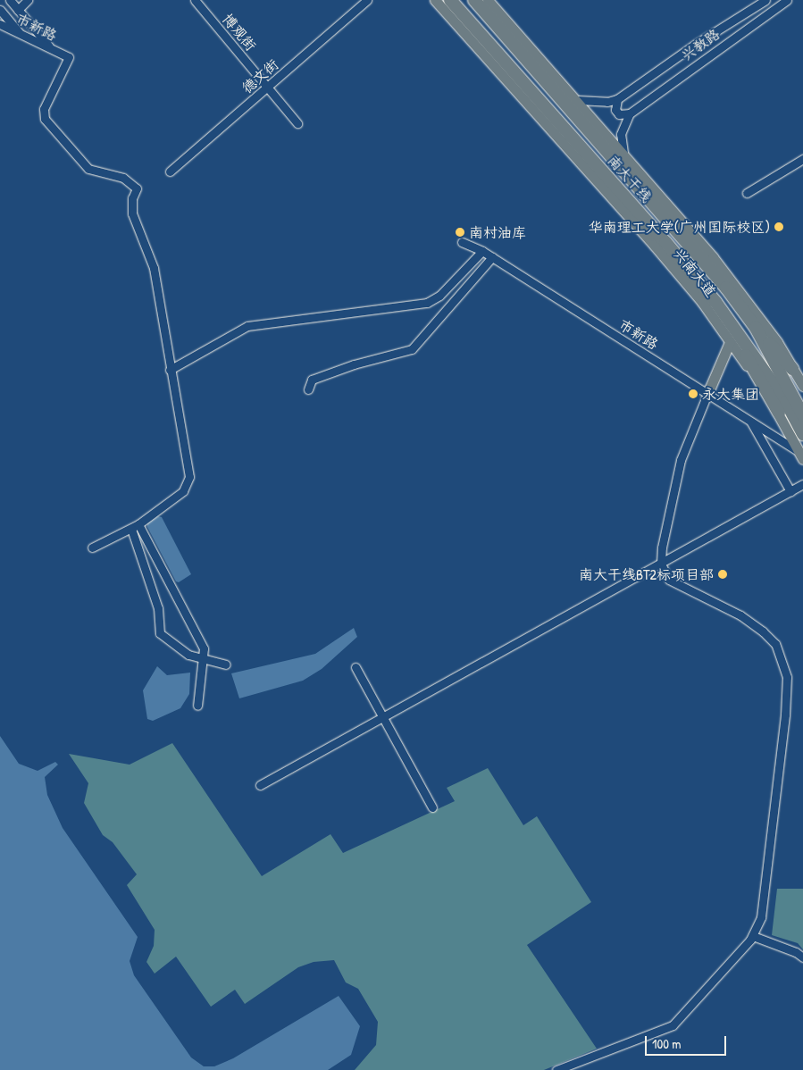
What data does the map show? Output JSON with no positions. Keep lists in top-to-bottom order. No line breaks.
{"streets":{"highway":["南大干线"],"main road":["兴南大道"],"street":["市新路","博观街","兴教路","德文街"]},"crossings":[["市新路","兴南大道"],["博观街","德文街"]],"places":["华南理工大学(广州国际校区)","南村油库","永大集团","南大干线BT2标项目部"],"scale_bar":"100 m"}
